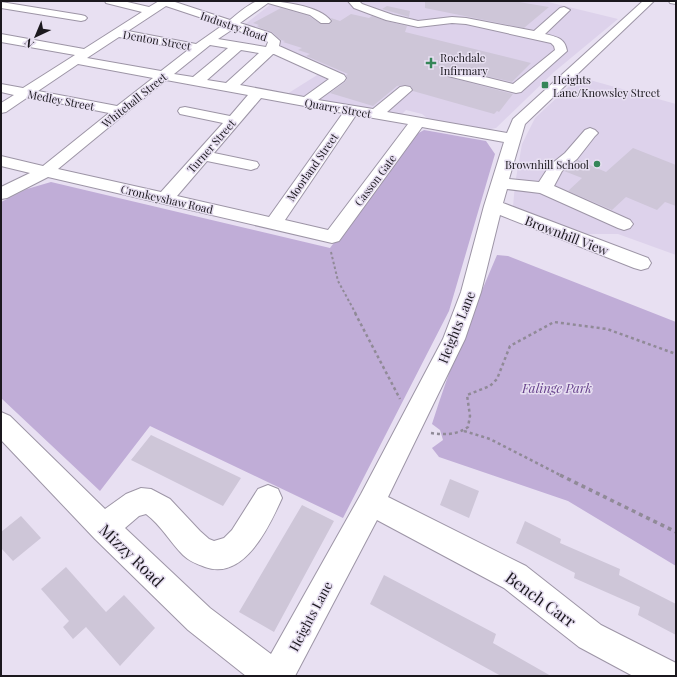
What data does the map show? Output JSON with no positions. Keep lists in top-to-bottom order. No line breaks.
{"streets":{"street":["Industry Road","Denton Street","Medley Street","Whitehall Street","Quarry Street","Turner Street","Moorland Street","Casson Gate","Cronkeyshaw Road","Brownhill View","Heights Lane","Mizzy Road","Bench Carr"]},"crossings":[["Industry Road","Denton Street"],["Industry Road","Whitehall Street"],["Denton Street","Whitehall Street"],["Denton Street","Quarry Street"],["Medley Street","Whitehall Street"],["Whitehall Street","Quarry Street"],["Whitehall Street","Cronkeyshaw Road"],["Quarry Street","Turner Street"],["Quarry Street","Moorland Street"],["Quarry Street","Casson Gate"],["Quarry Street","Heights Lane"],["Turner Street","Cronkeyshaw Road"],["Moorland Street","Cronkeyshaw Road"],["Casson Gate","Cronkeyshaw Road"],["Brownhill View","Heights Lane"],["Heights Lane","Bench Carr"]],"parks":["Falinge Park"],"places":{"health":["Rochdale Infirmary"],"transit":["Heights Lane/Knowsley Street"],"other":["Brownhill School"]},"north":"bottom left"}
